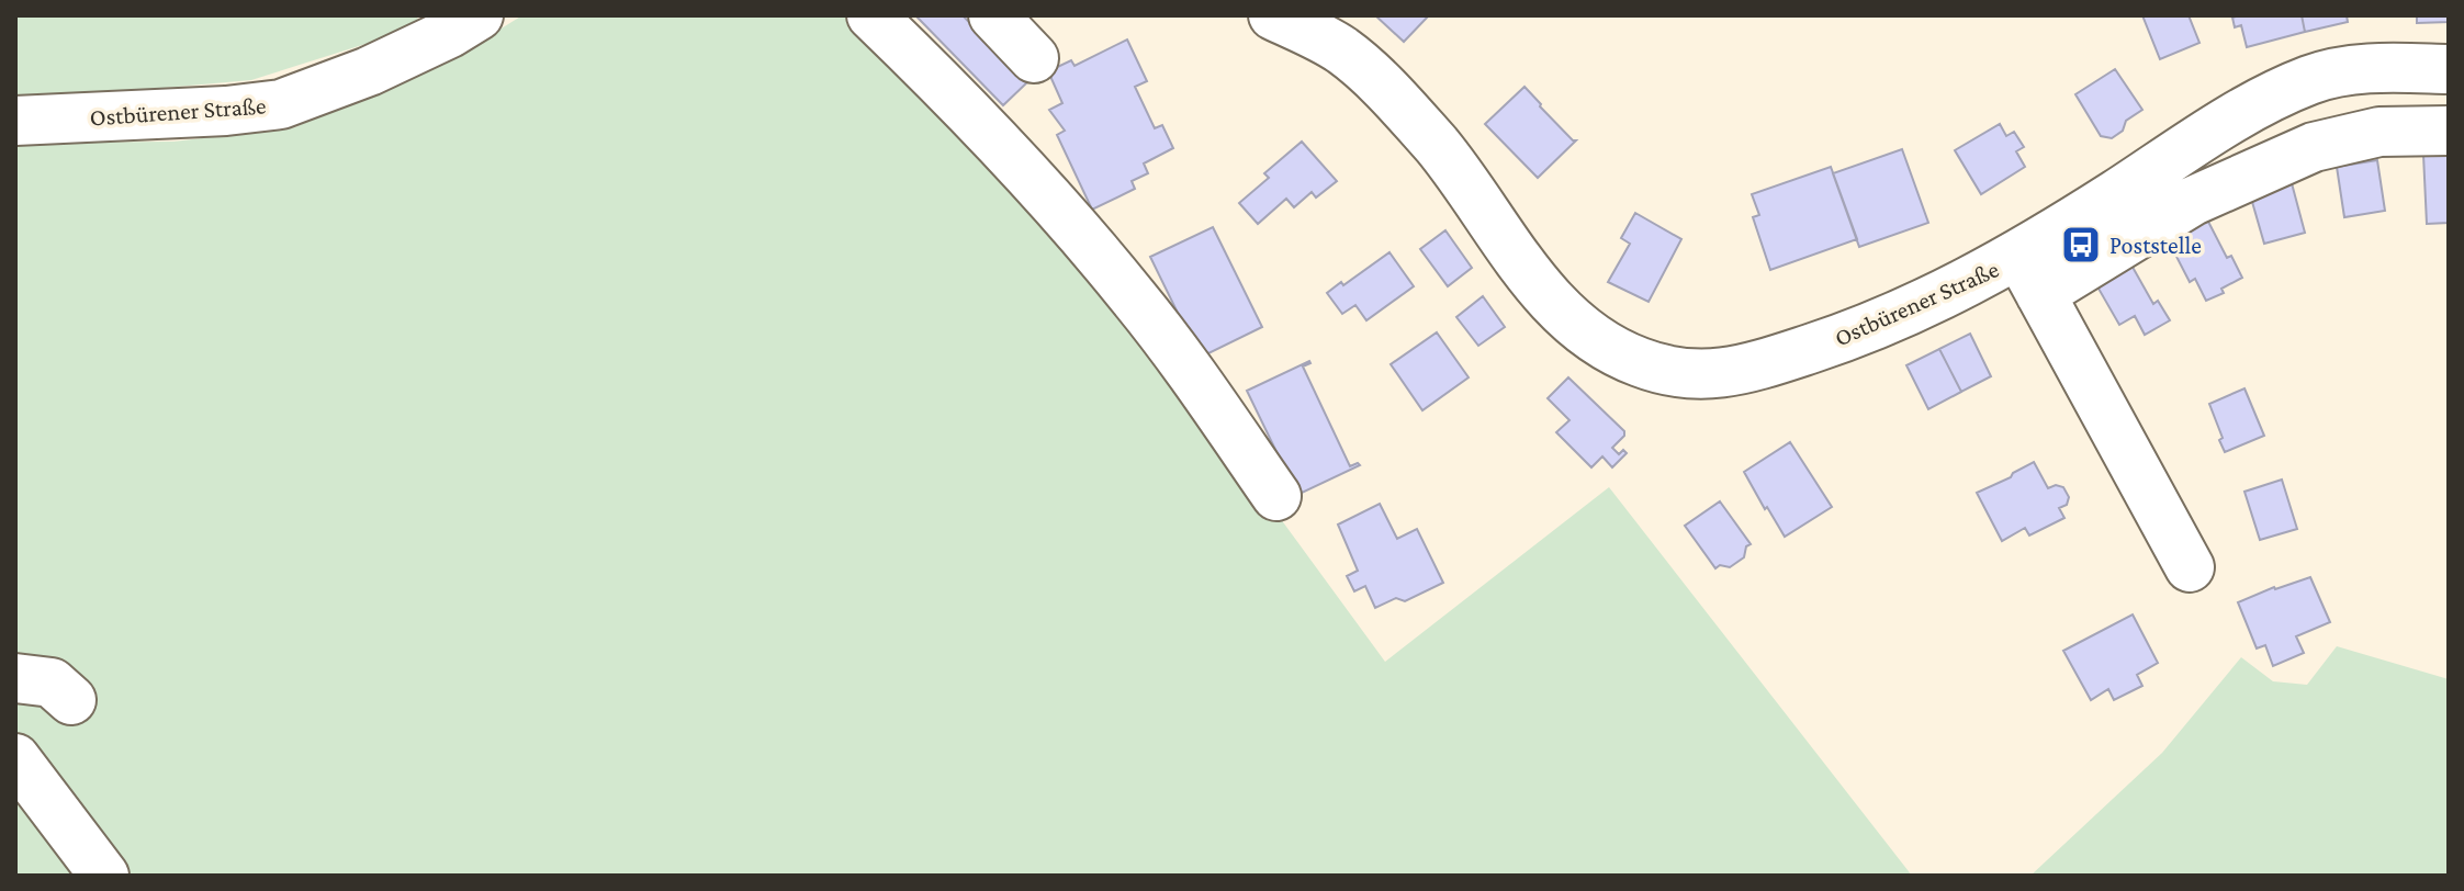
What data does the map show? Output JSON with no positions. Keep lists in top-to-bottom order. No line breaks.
{"streets":{"street":["Ostbürener Straße"]},"places":{"bus stop":["Poststelle"]}}
